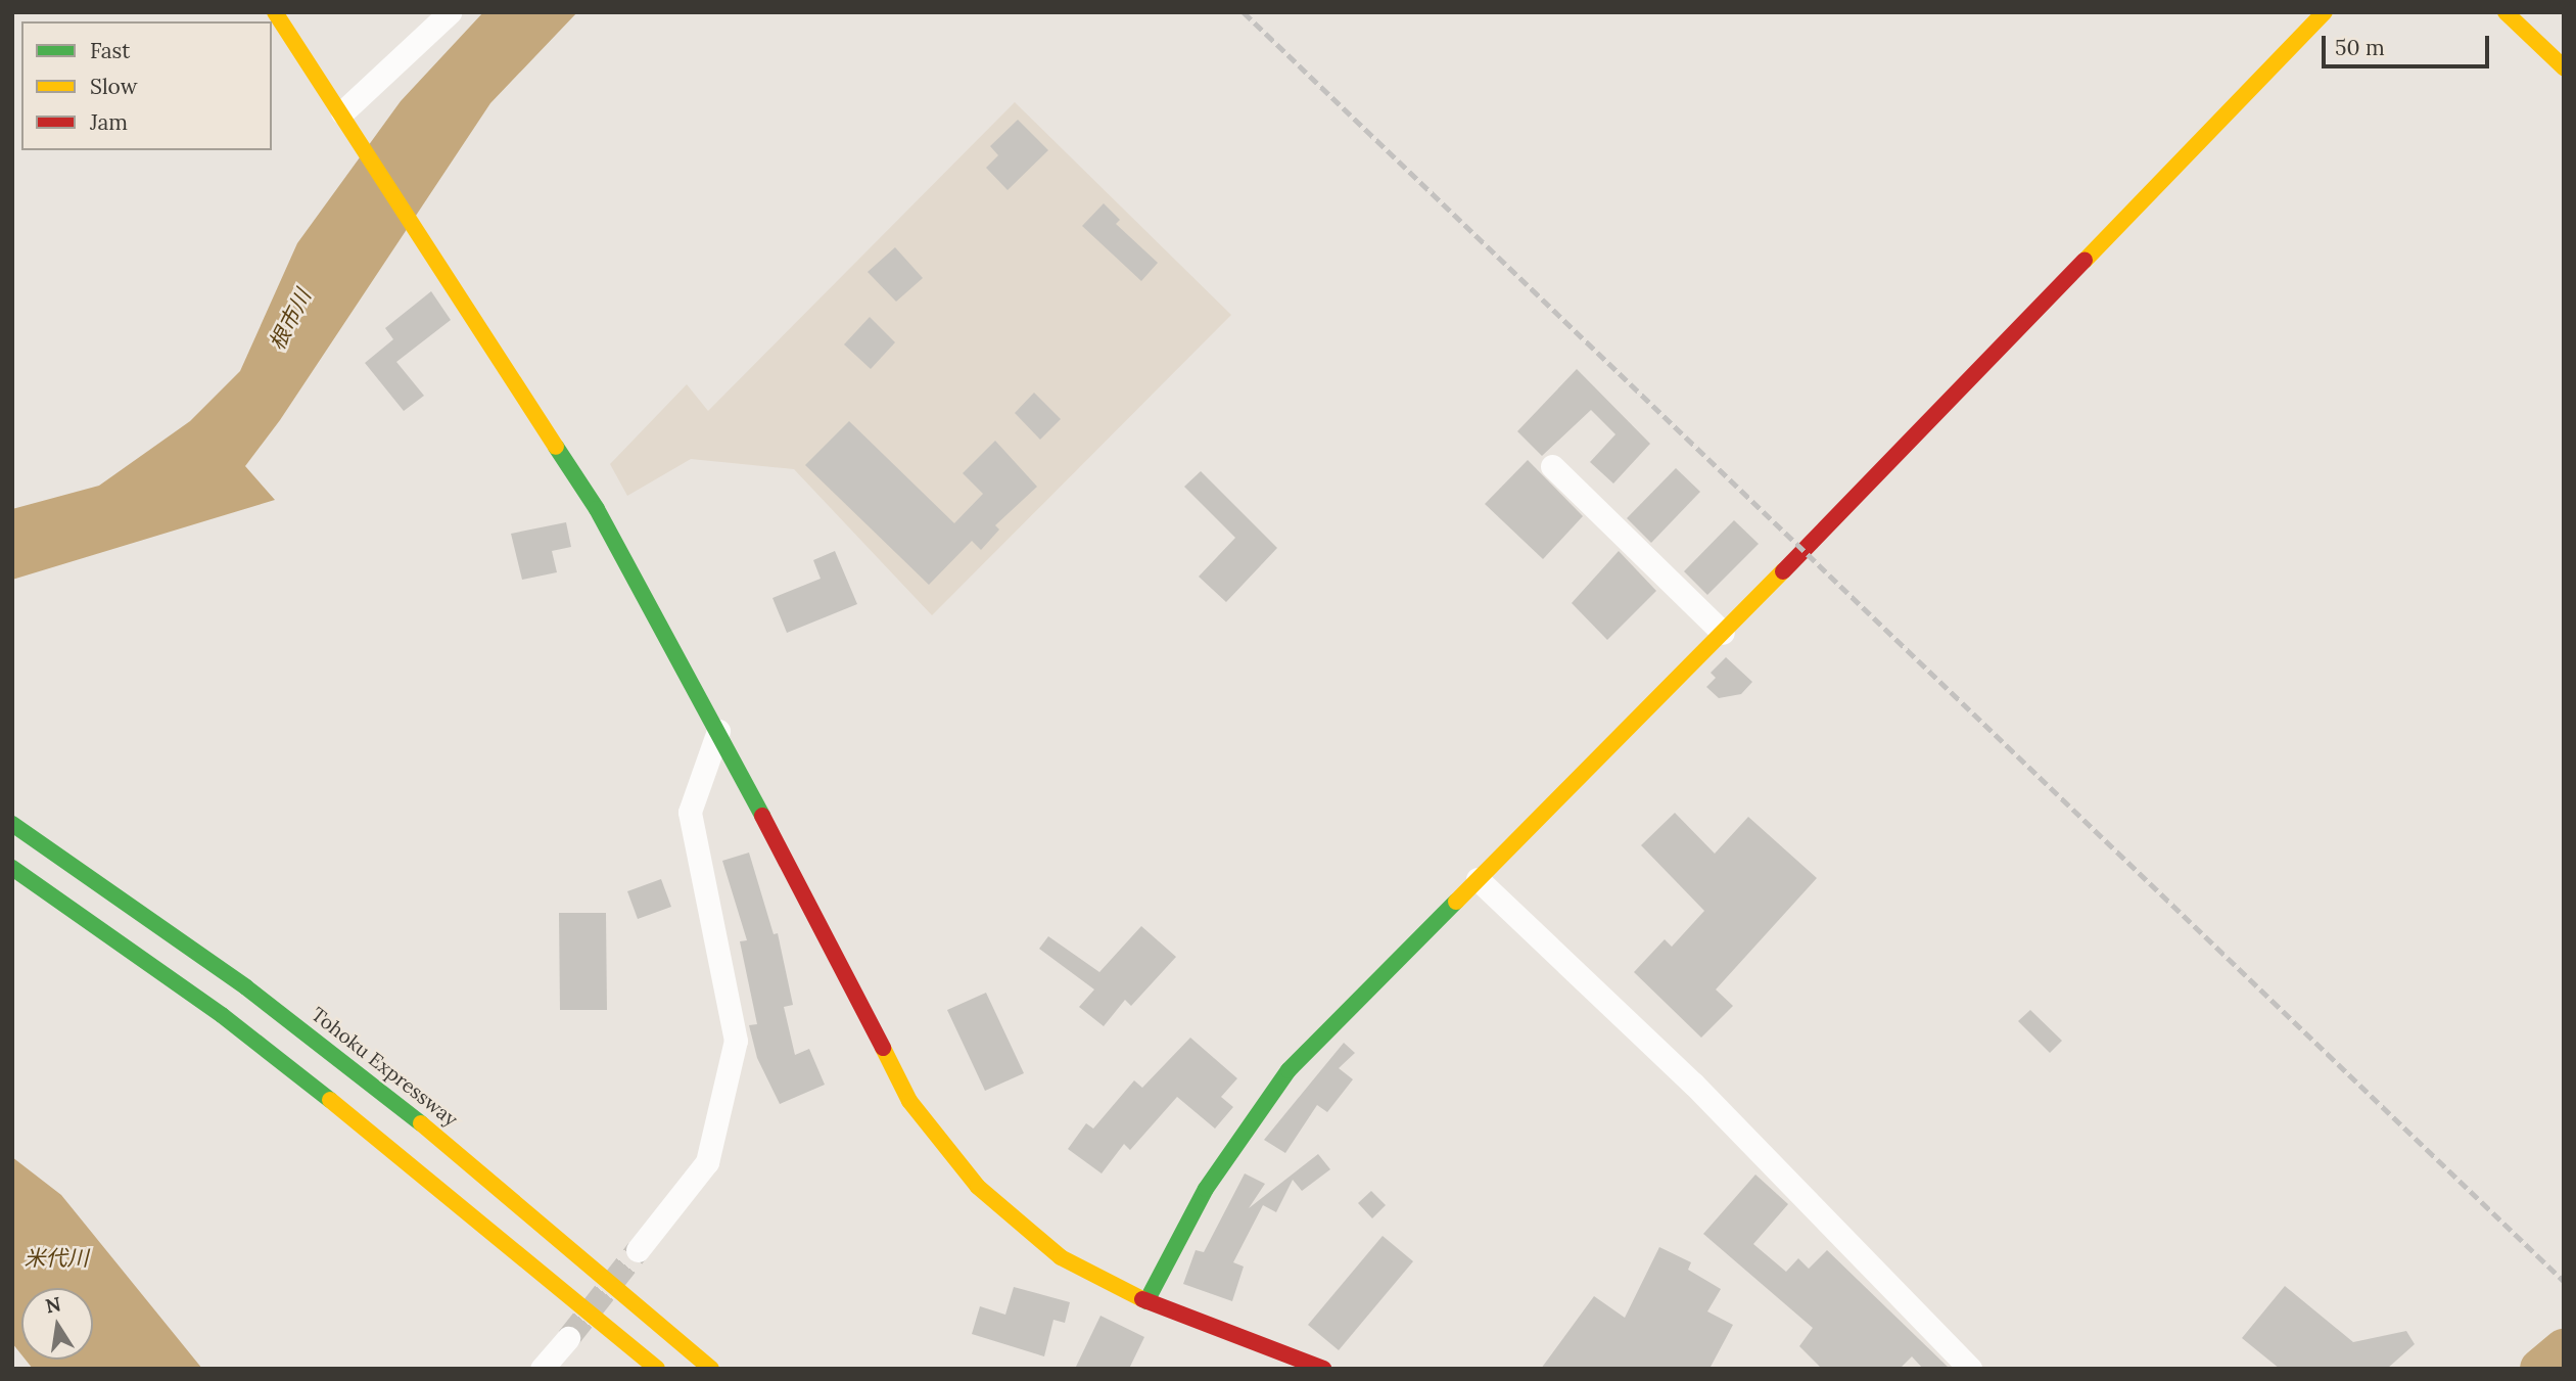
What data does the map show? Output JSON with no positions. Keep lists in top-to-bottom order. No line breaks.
{"streets":{"main road":["Tohoku Expressway"]},"water":["根市川","米代川"],"legend":["Fast","Slow","Jam"],"scale_bar":"50 m","north":"top"}
